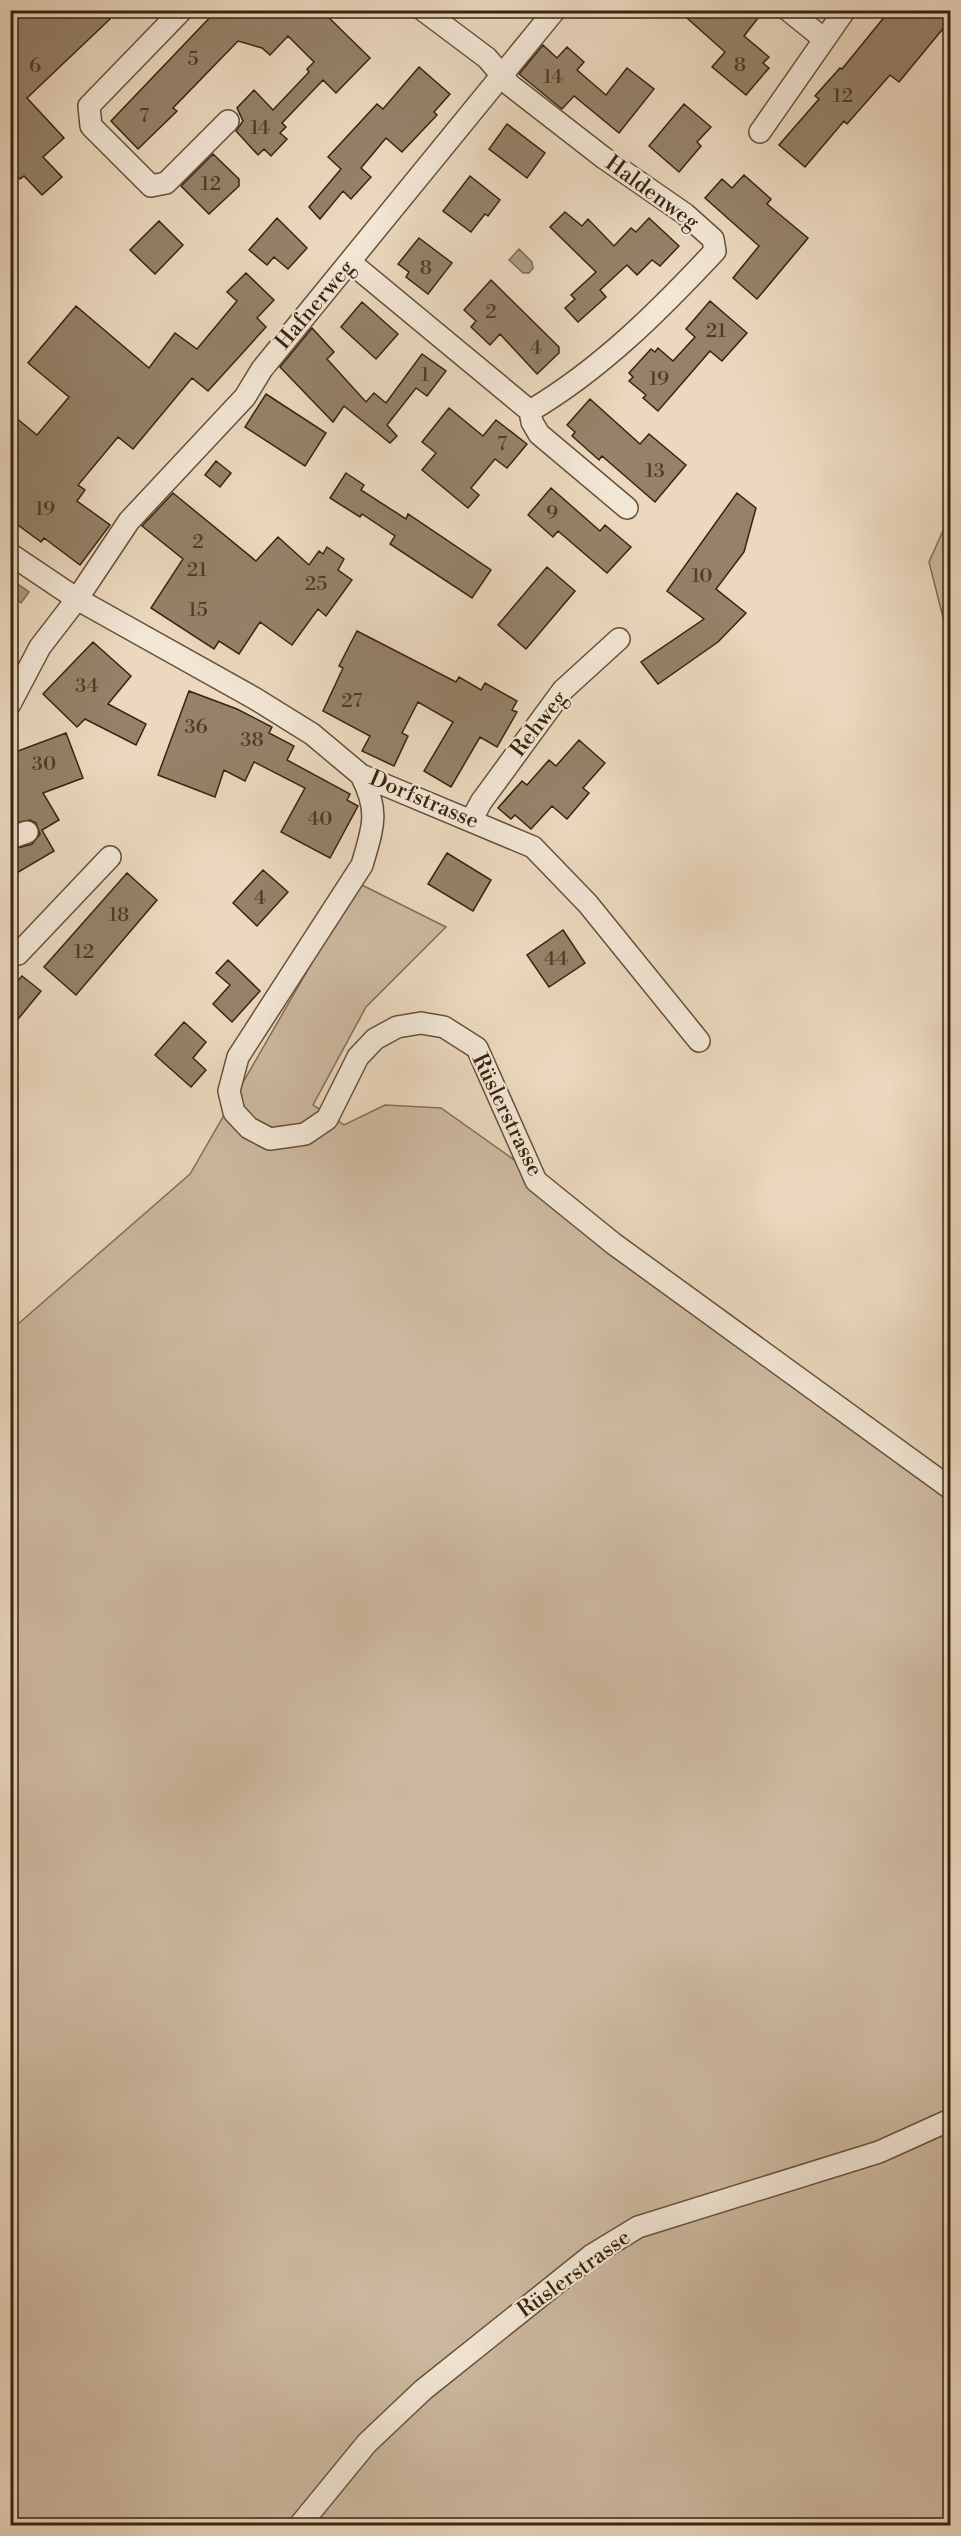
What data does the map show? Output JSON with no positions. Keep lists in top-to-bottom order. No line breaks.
{"streets":{"street":["Haldenweg","Hafnerweg","Rehweg","Dorfstrasse","Rüslerstrasse"]},"crossings":[["Haldenweg","Hafnerweg"],["Hafnerweg","Dorfstrasse"],["Rehweg","Dorfstrasse"],["Dorfstrasse","Rüslerstrasse"]],"house_numbers":["5","8","6","14","12","7","14","12","8","2","21","4","1","19","7","13","19","9","2","21","10","25","15","34","27","36","38","30","40","4","18","12","44"]}
